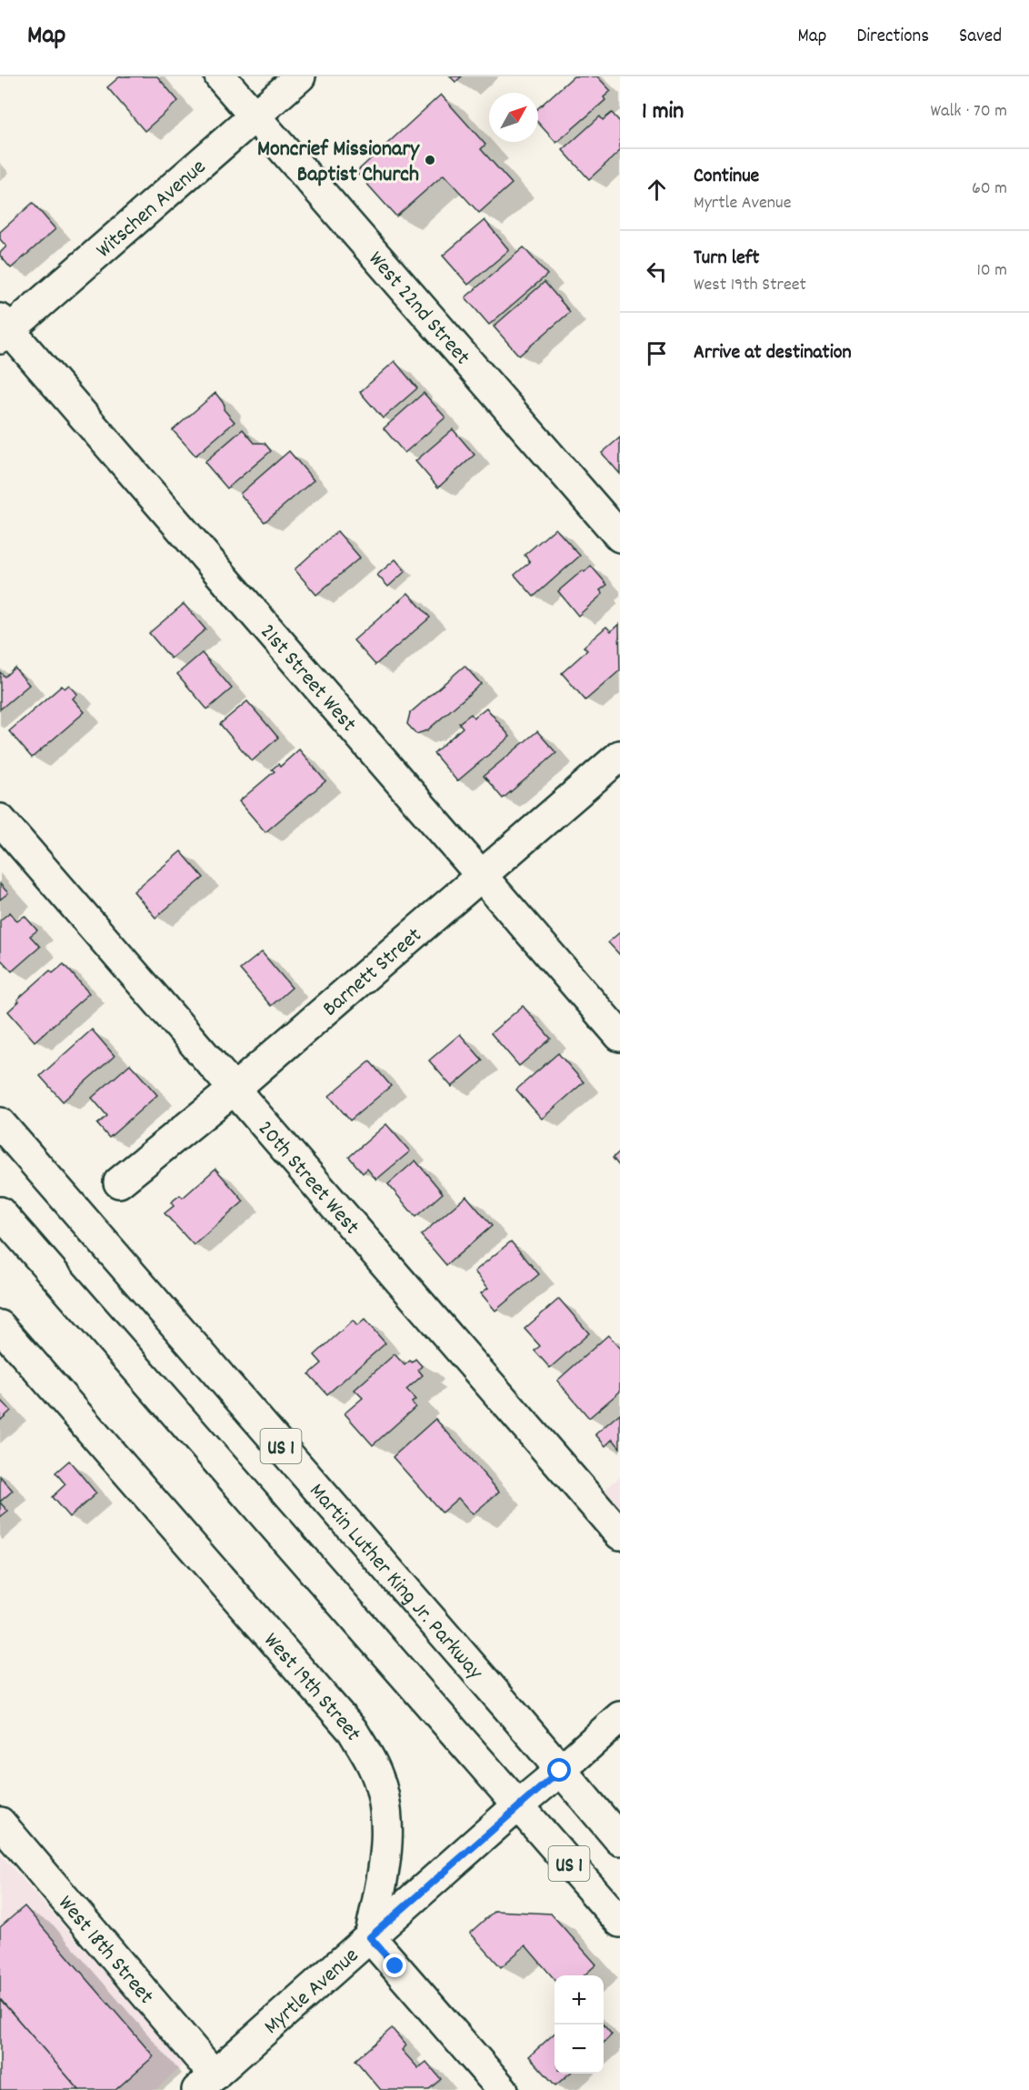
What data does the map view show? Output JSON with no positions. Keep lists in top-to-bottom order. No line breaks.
{"streets":{"main road":["Witschen Avenue","West 22nd Street","21st Street West","Barnett Street","20th Street West","US 1","Martin Luther King Jr. Parkway","West 19th Street","West 18th Street","Myrtle Avenue"]},"crossings":[["Witschen Avenue","West 22nd Street"],["Witschen Avenue","21st Street West"],["21st Street West","Barnett Street"],["Barnett Street","20th Street West"],["US 1","Myrtle Avenue"],["Martin Luther King Jr. Parkway","Myrtle Avenue"],["West 19th Street","Myrtle Avenue"],["West 18th Street","Myrtle Avenue"]],"places":["Moncrief Missionary Baptist Church"],"north":"top right","page":{"header":"Map","nav":["Map","Directions","Saved"],"heading":["1 min","Walk · 70 m"],"list":[["Continue","Myrtle Avenue","60 m"],["Turn left","West 19th Street","10 m"],"Arrive at destination"],"map_buttons":["+","−"]}}
